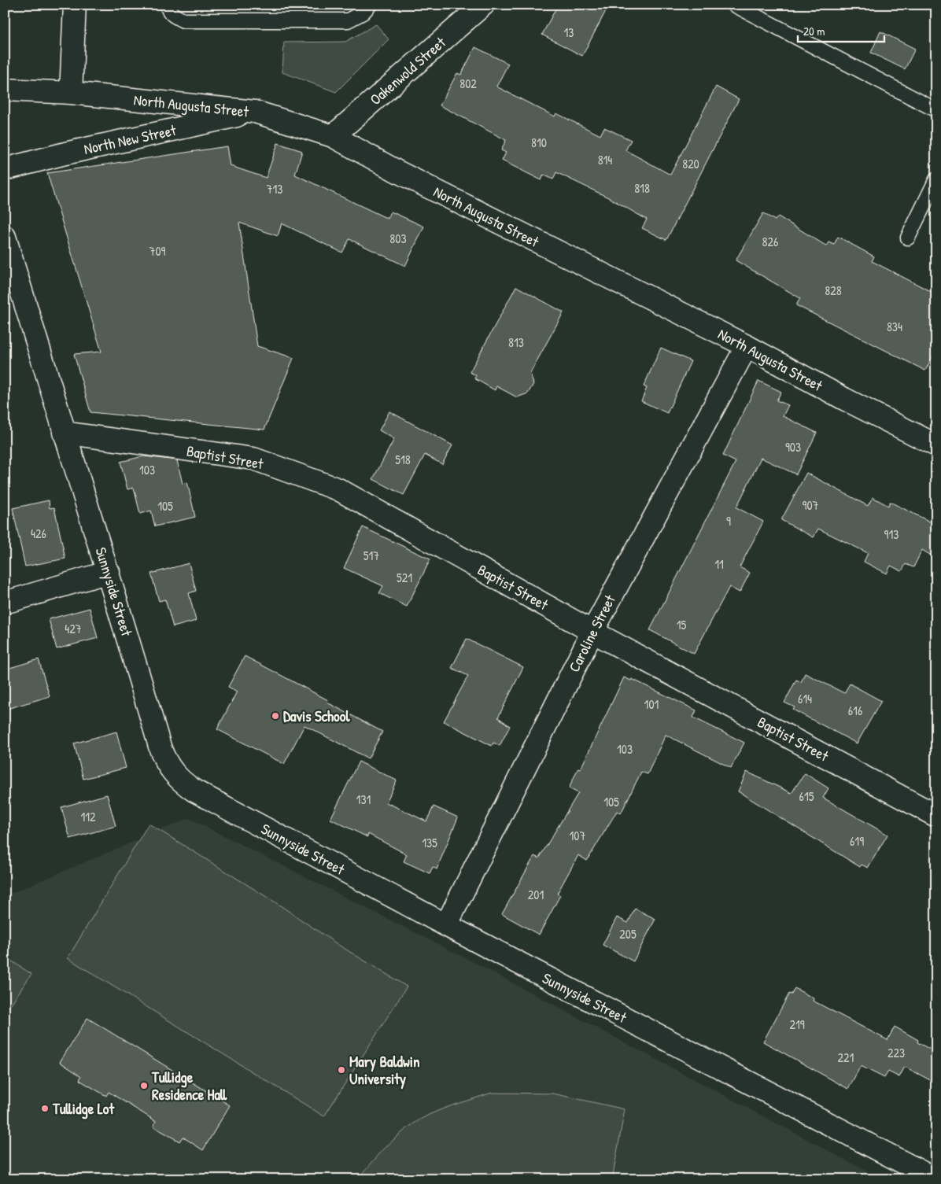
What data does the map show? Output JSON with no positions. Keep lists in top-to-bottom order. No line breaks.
{"streets":{"street":["Oakenwold Street","North Augusta Street","North New Street","Baptist Street","Sunnyside Street","Caroline Street"]},"crossings":[["Oakenwold Street","North Augusta Street"],["North Augusta Street","North New Street"],["North Augusta Street","Caroline Street"],["Baptist Street","Sunnyside Street"],["Baptist Street","Caroline Street"],["Sunnyside Street","Caroline Street"]],"places":["Davis School","Mary Baldwin University","Tullidge Residence Hall","Tullidge Lot"],"house_numbers":["13","802","810","814","820","818","713","803","826","709","828","834","813","903","518","103","907","105","9","426","913","517","11","521","15","427","614","101","616","103","615","131","105","112","107","619","135","201","205","219","223","221"],"scale_bar":"20 m"}
